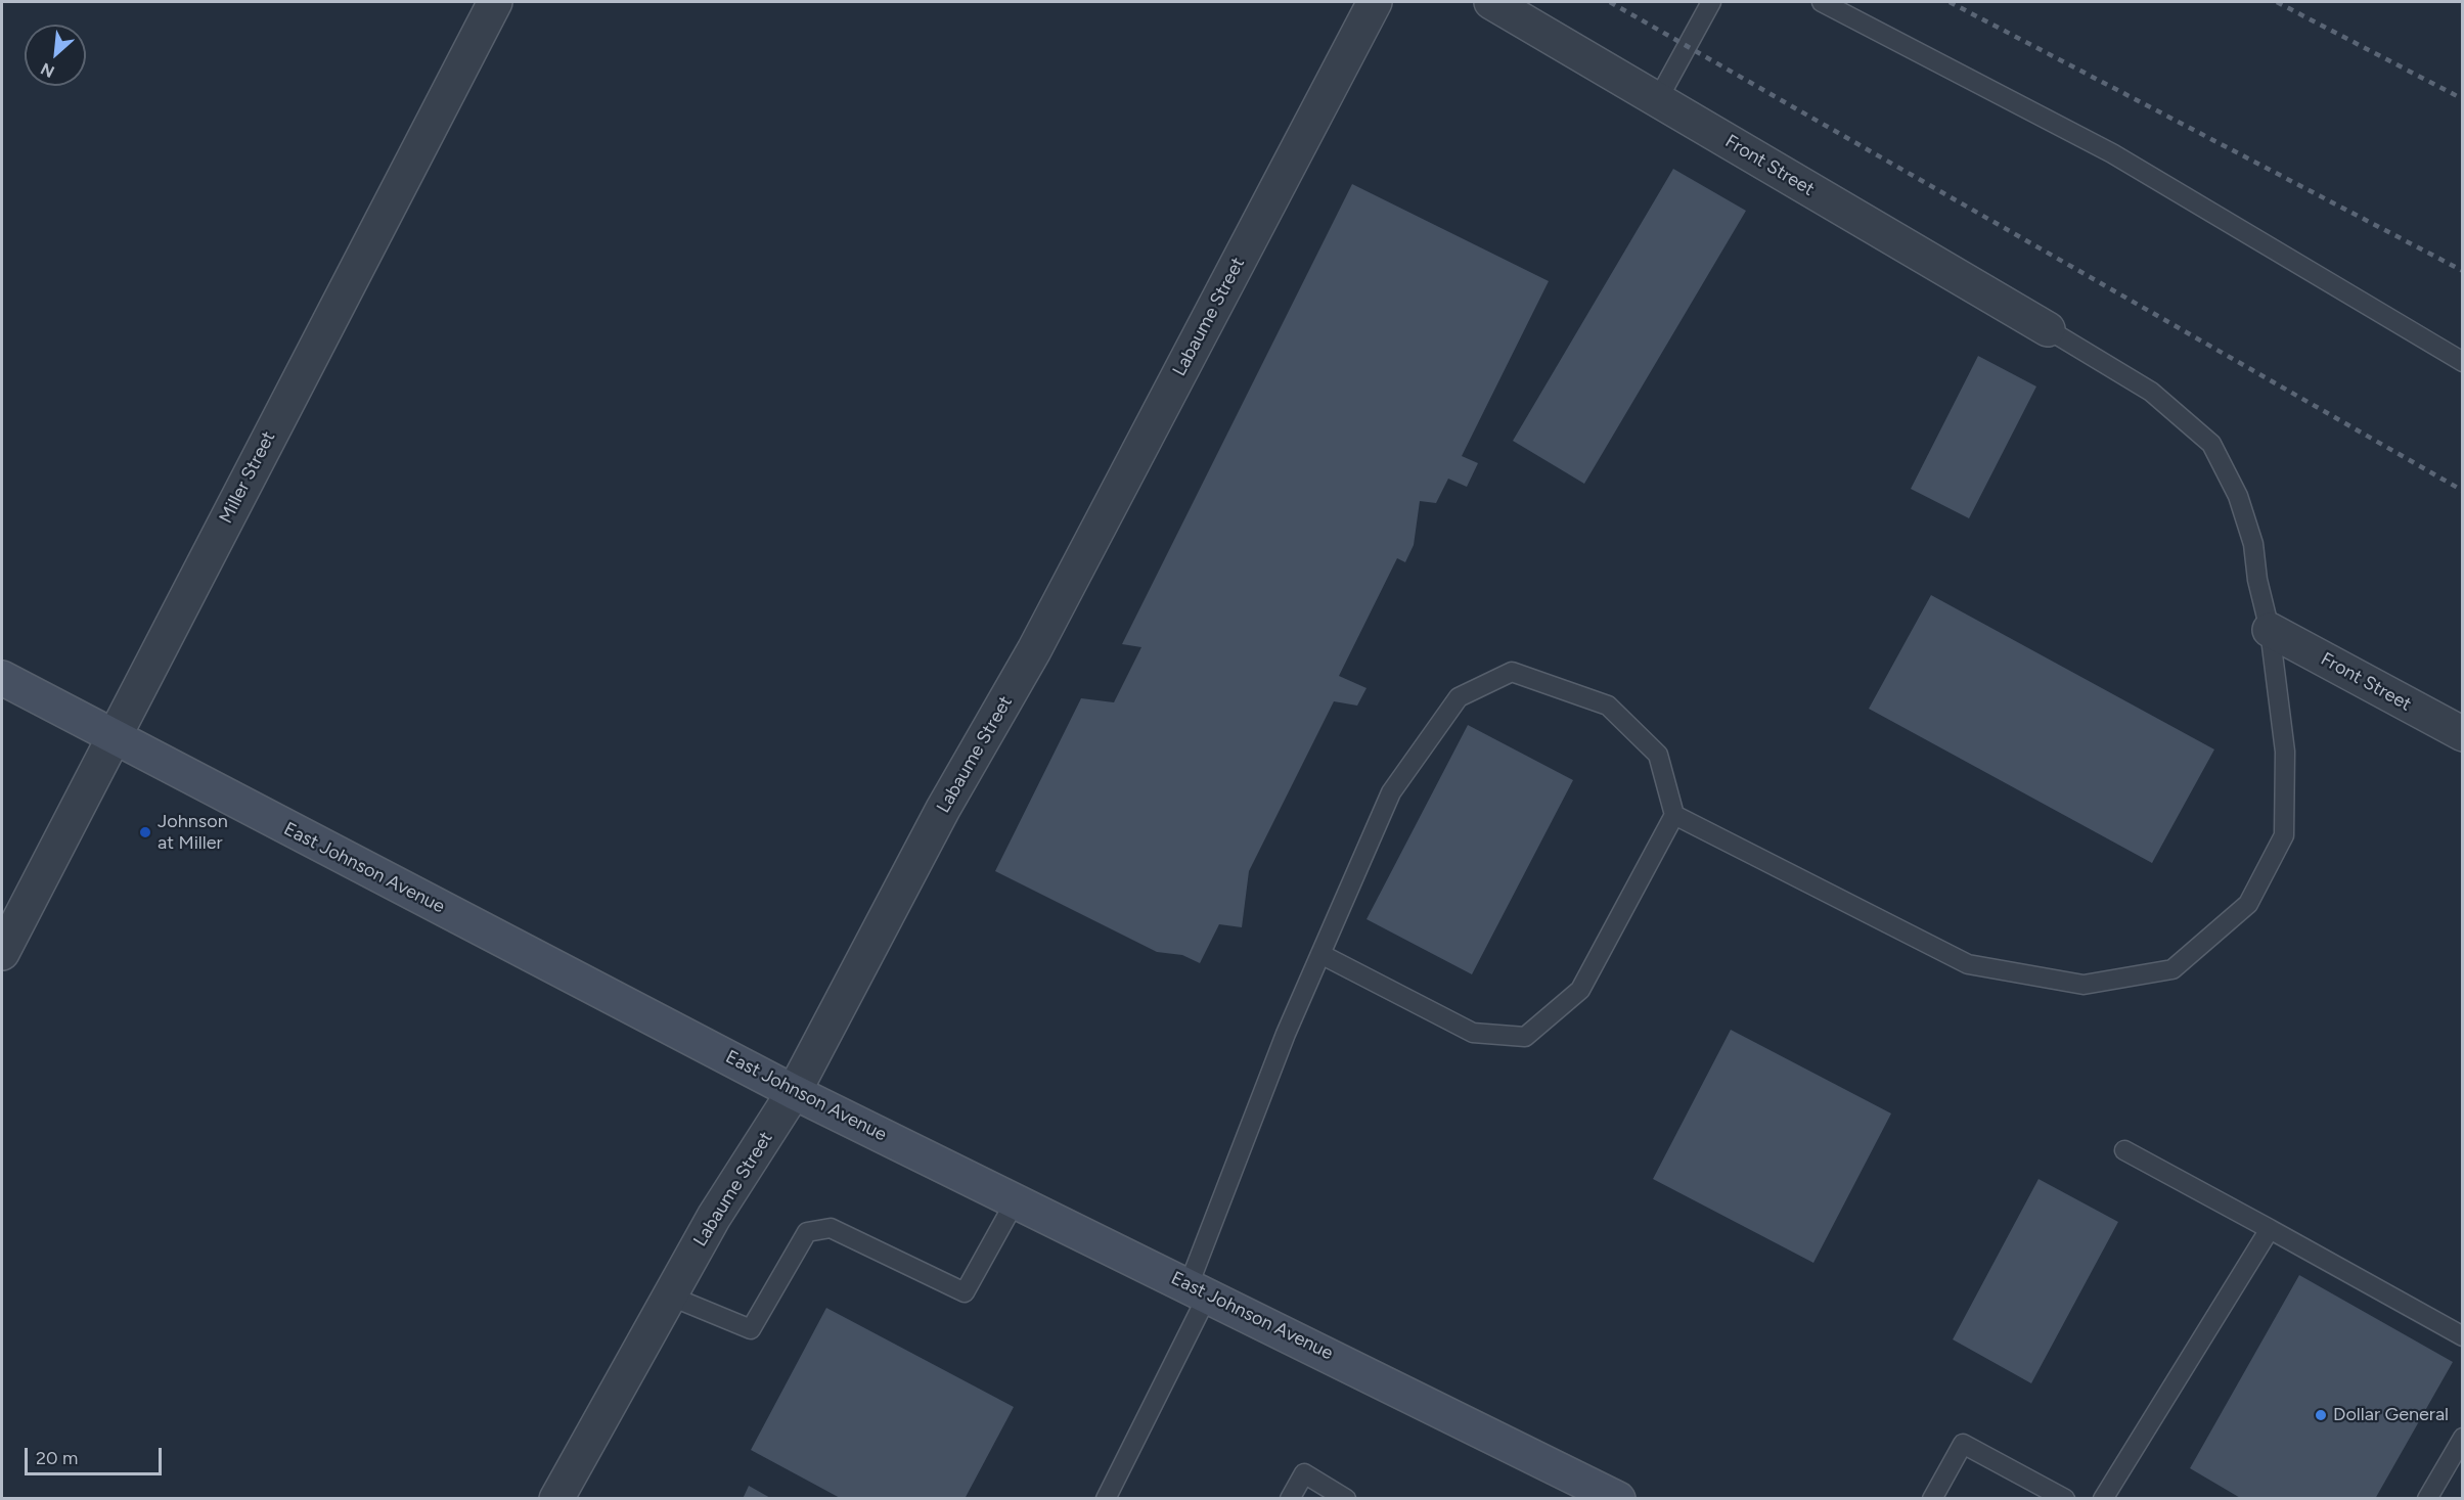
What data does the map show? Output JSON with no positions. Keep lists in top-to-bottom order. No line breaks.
{"streets":{"main road":["East Johnson Avenue"],"street":["Front Street","Labaume Street","Miller Street"]},"crossings":[["Labaume Street","East Johnson Avenue"],["Miller Street","East Johnson Avenue"]],"places":["Johnson at Miller","Dollar General"],"scale_bar":"20 m","north":"bottom left"}
